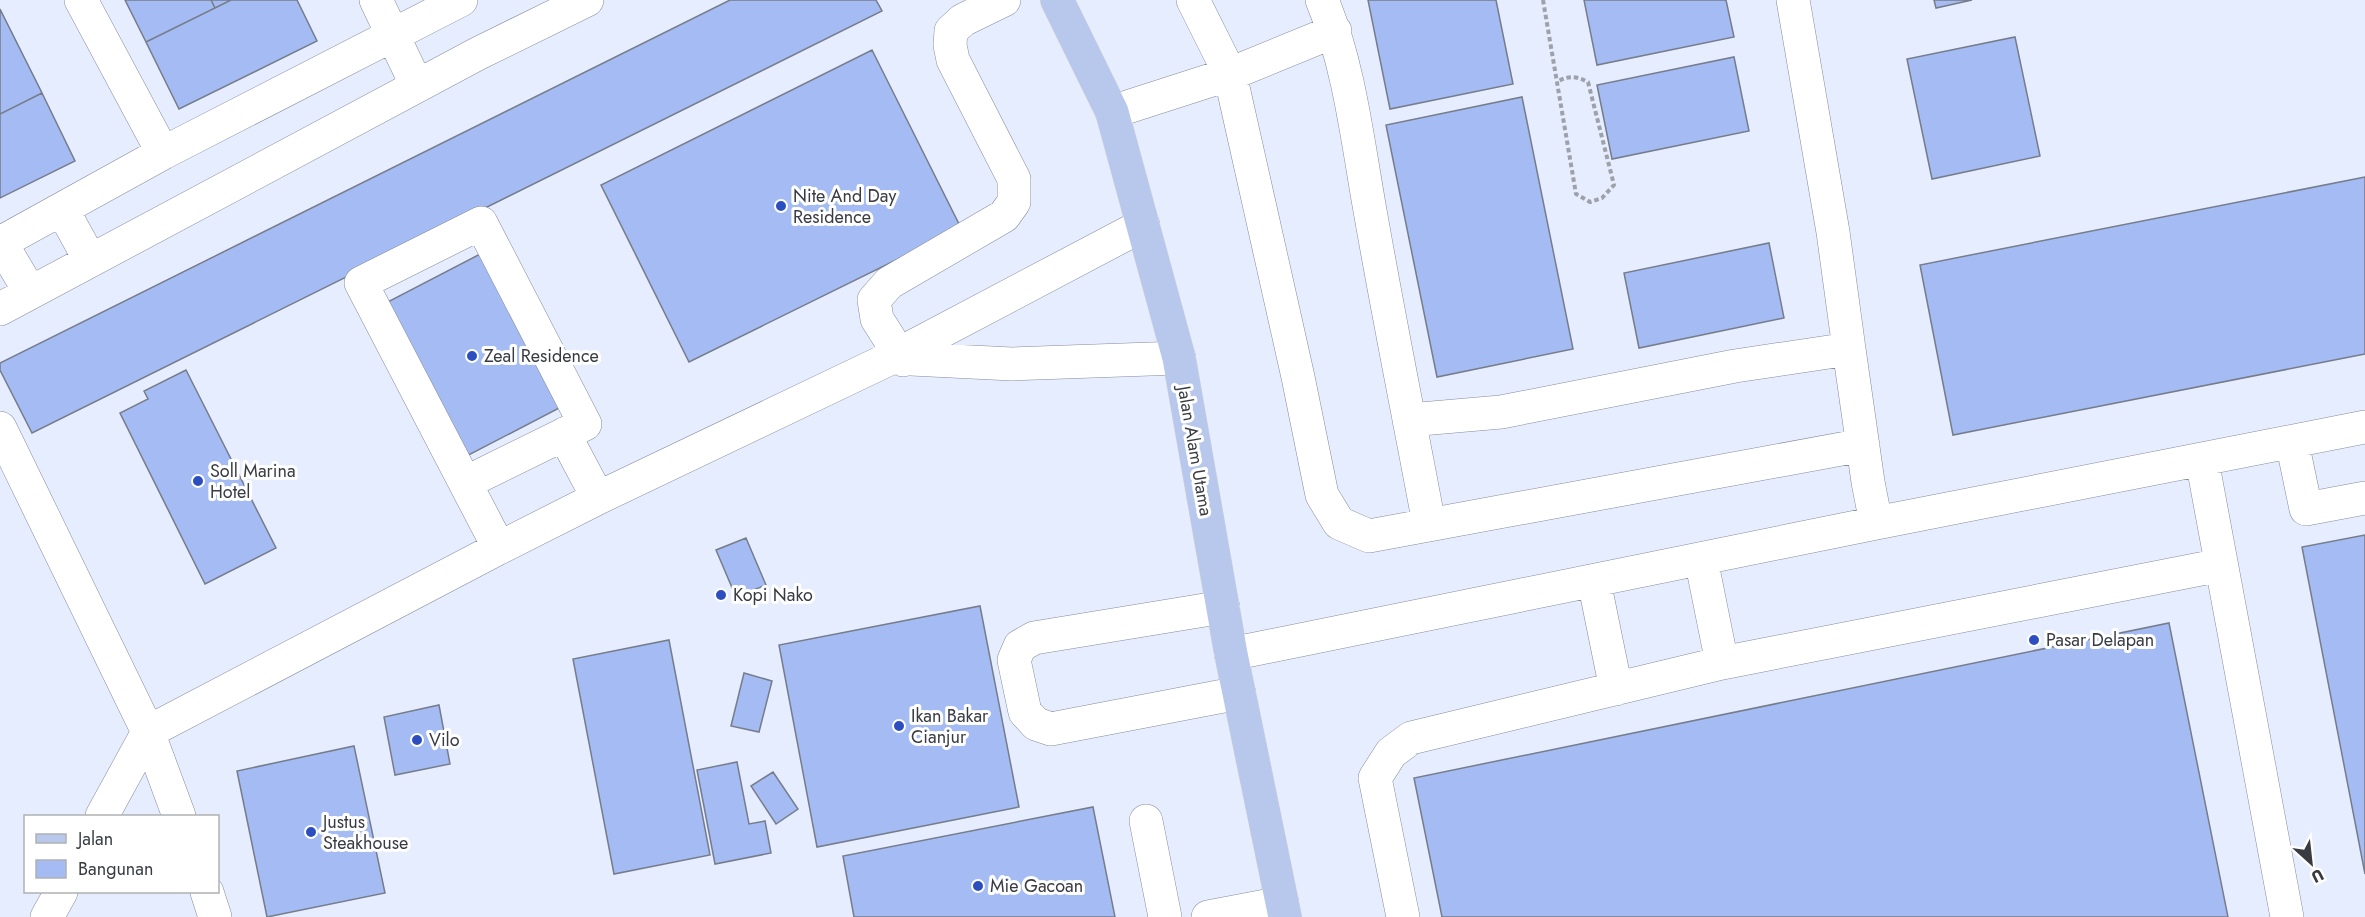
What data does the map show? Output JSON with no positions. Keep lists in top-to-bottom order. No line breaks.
{"streets":{"main road":["Jalan Alam Utama"]},"places":["Nite And Day Residence","Zeal Residence","Soll Marina Hotel","Kopi Nako","Pasar Delapan","Ikan Bakar Cianjur","Vilo","Justus Steakhouse","Mie Gacoan"],"legend":["Jalan","Bangunan"],"north":"bottom right"}
